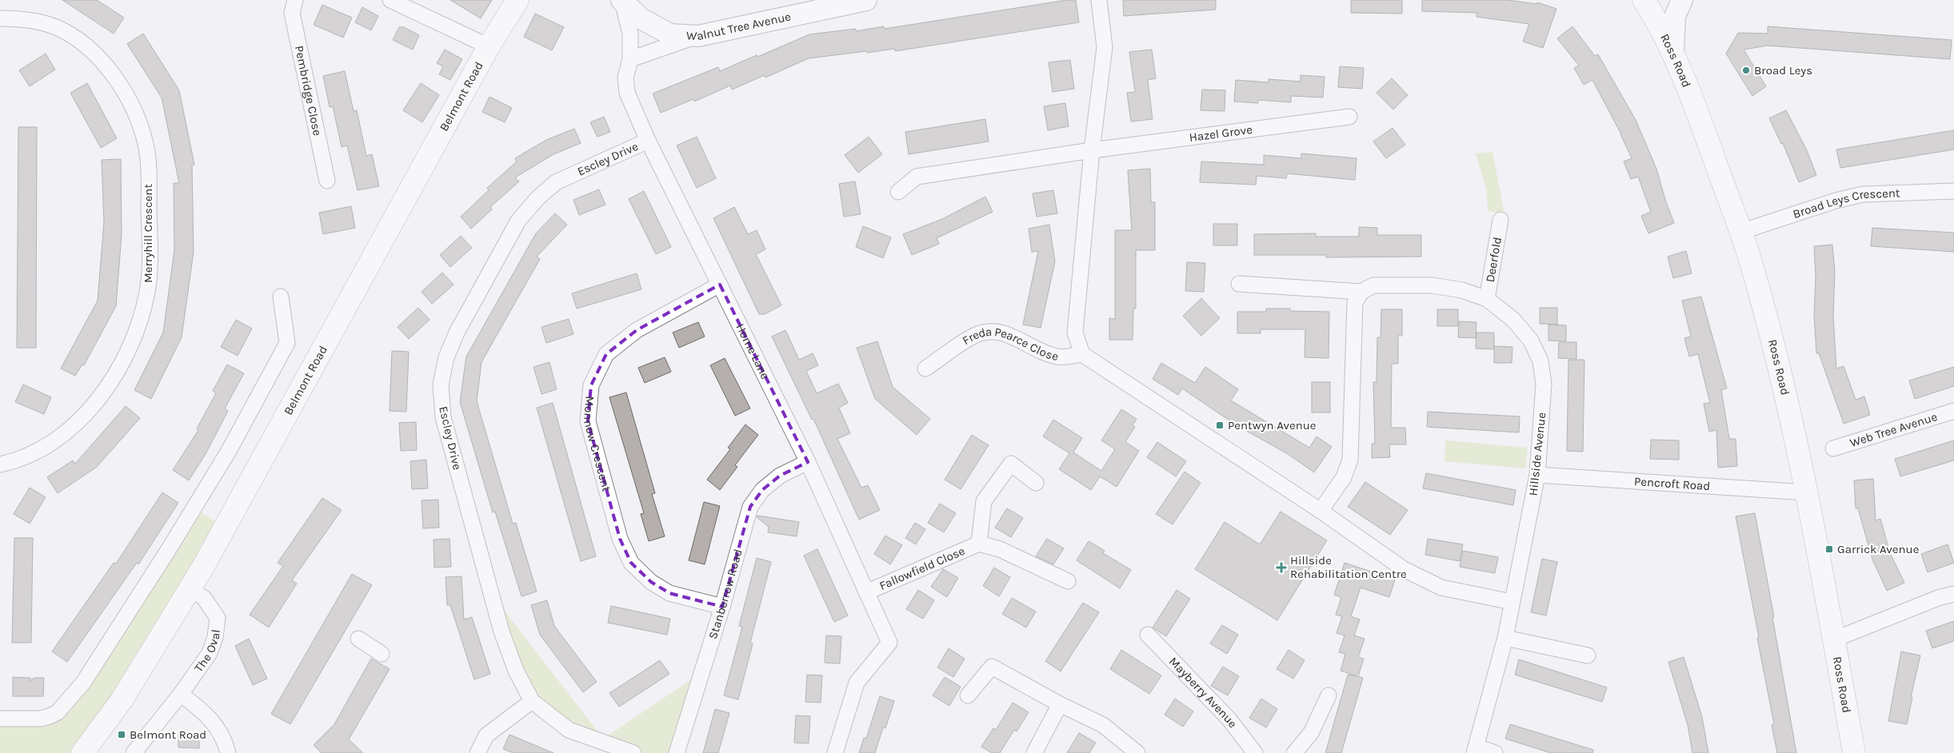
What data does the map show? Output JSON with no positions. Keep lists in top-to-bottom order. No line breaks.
{"streets":{"highway":["Ross Road","Belmont Road"],"street":["Walnut Tree Avenue","Pembridge Close","Hazel Grove","Escley Drive","Broad Leys Crescent","Merryhill Crescent","Deerfold","Home Lane","Freda Pearce Close","Web Tree Avenue","Monnow Crescent","Hillside Avenue","Pencroft Road","Fallowfield Close","Stanberrow Road","The Oval","Mayberry Avenue"]},"crossings":[["Walnut Tree Avenue","Home Lane"],["Ross Road","Broad Leys Crescent"],["Ross Road","Pencroft Road"],["Belmont Road","The Oval"],["Escley Drive","Home Lane"],["Deerfold","Hillside Avenue"],["Home Lane","Monnow Crescent"],["Home Lane","Fallowfield Close"],["Home Lane","Stanberrow Road"],["Monnow Crescent","Stanberrow Road"],["Hillside Avenue","Pencroft Road"]],"places":{"other":["Broad Leys"],"transit":["Pentwyn Avenue","Garrick Avenue","Belmont Road"],"health":["Hillside Rehabilitation Centre"]}}
